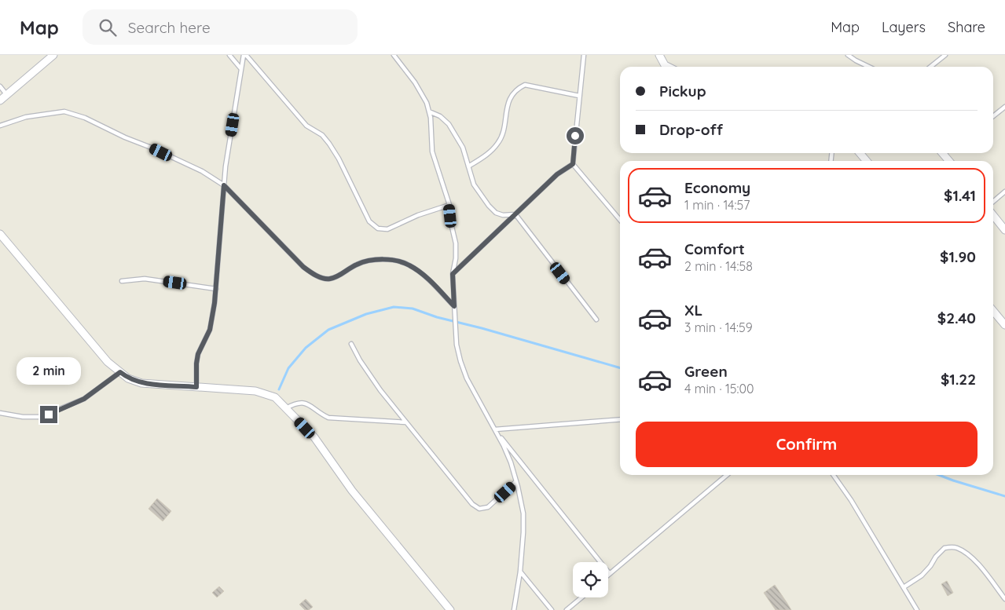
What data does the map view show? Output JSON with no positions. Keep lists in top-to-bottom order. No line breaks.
{"page":{"header":"Map","search":"Search here","nav":["Map","Layers","Share"],"banner":["Pickup","Drop-off"],"list":[{"name":"Economy","note":"1 min · 14:57","value":"$1.41"},{"name":"Comfort","note":"2 min · 14:58","value":"$1.90"},{"name":"XL","note":"3 min · 14:59","value":"$2.40"},{"name":"Green","note":"4 min · 15:00","value":"$1.22"}],"bubble":"2 min","buttons":"Confirm"}}
